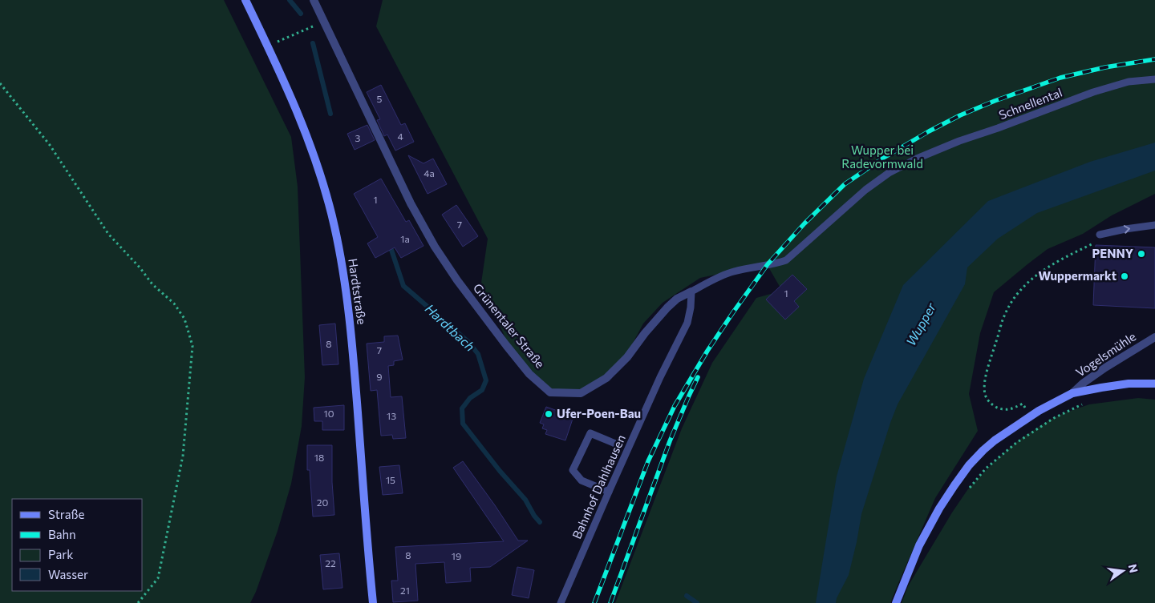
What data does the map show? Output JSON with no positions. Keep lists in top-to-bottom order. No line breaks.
{"streets":{"main road":["Hardtstraße"],"street":["Grünentaler Straße","Vogelsmühle"],"lane":["Schnellental","Bahnhof Dahlhausen"]},"crossings":[["Schnellental","Grünentaler Straße"],["Grünentaler Straße","Bahnhof Dahlhausen"]],"water":["Wupper","Hardtbach"],"parks":["Wupper bei Radevormwald"],"places":["PENNY","Wuppermarkt","Ufer-Poen-Bau"],"house_numbers":["5","4","3","4a","1","7","1a","1","8","7","9","10","13","18","15","20","8","19","22","21"],"legend":["Straße","Bahn","Park","Wasser"],"north":"right"}
